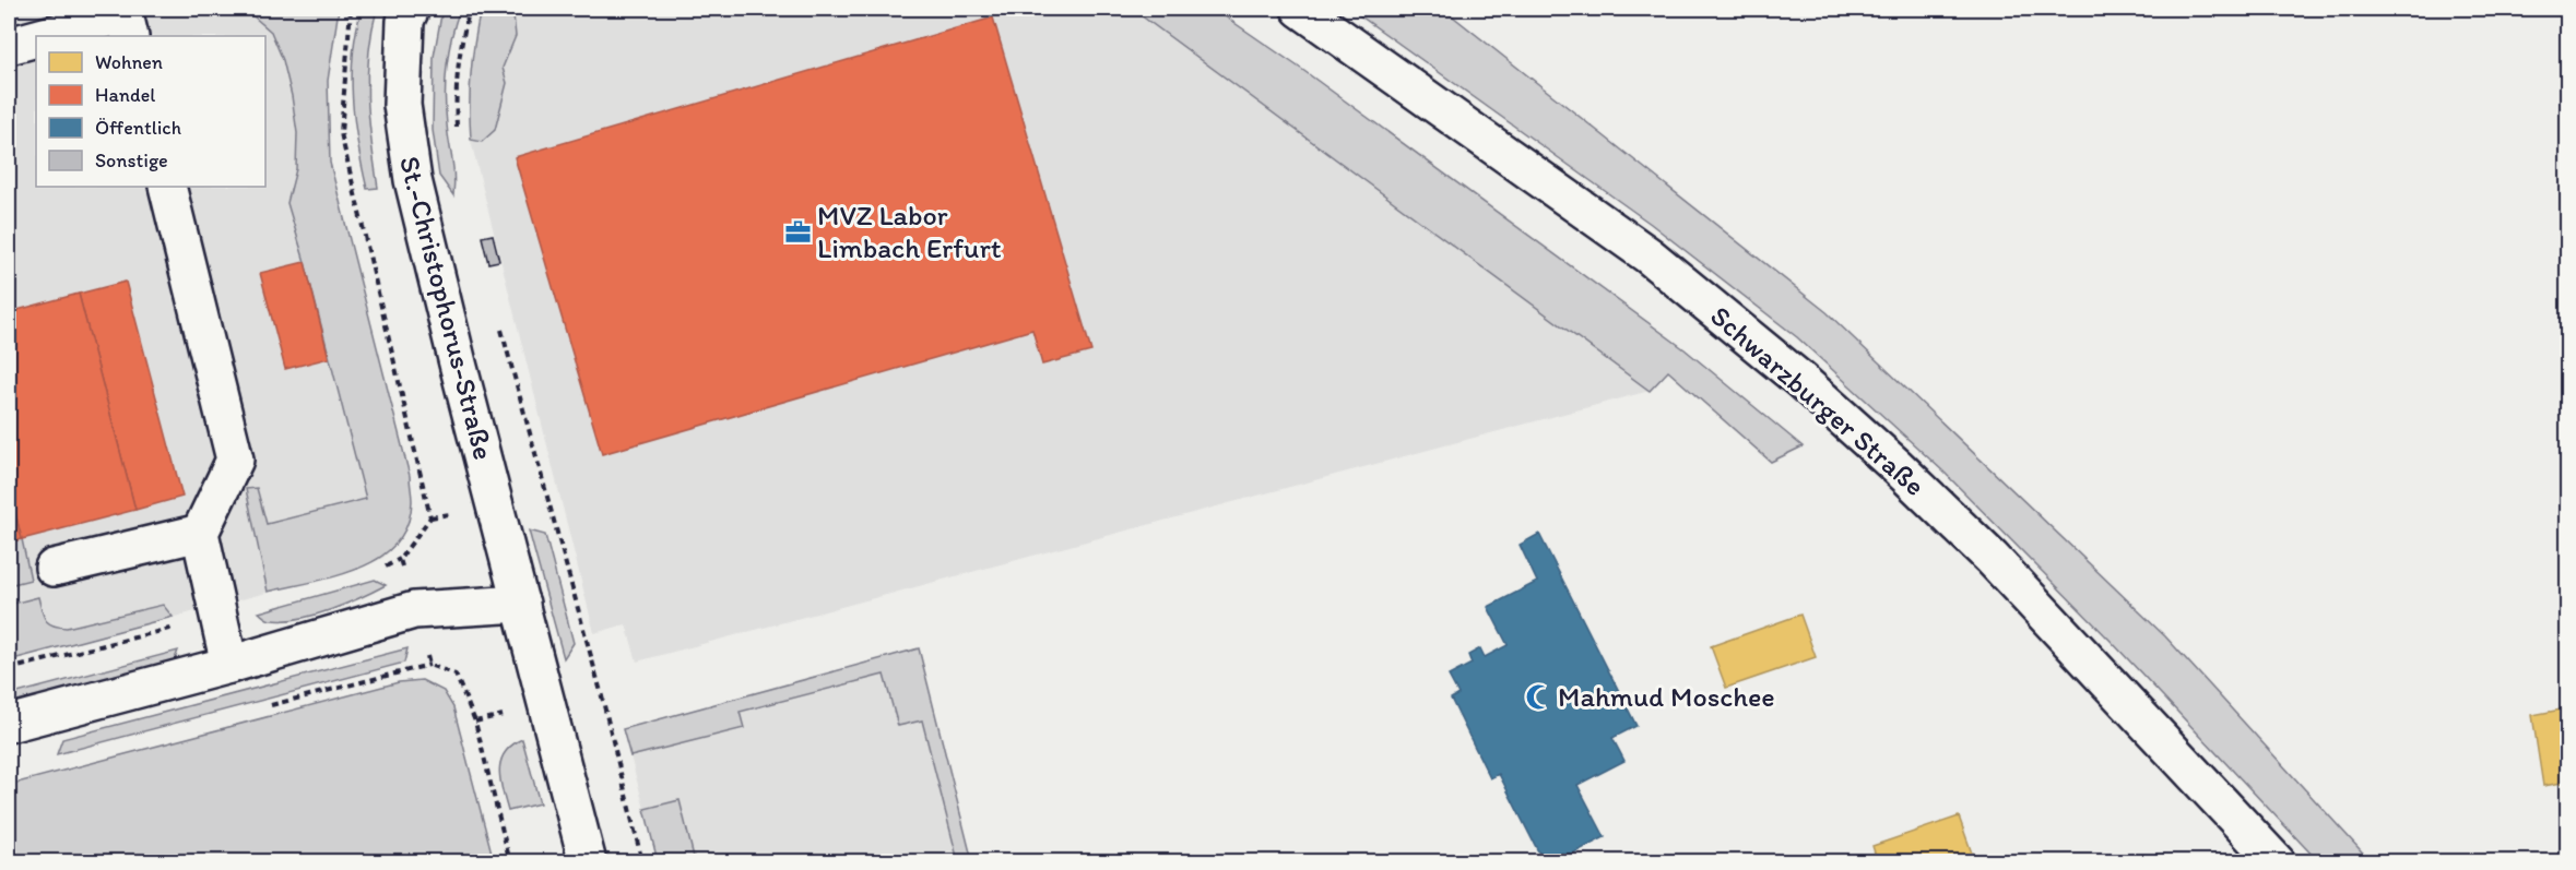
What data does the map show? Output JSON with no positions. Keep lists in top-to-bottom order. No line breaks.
{"streets":{"street":["St.-Christophorus-Straße","Schwarzburger Straße"]},"places":{"office":["MVZ Labor Limbach Erfurt"],"mosque":["Mahmud Moschee"]},"legend":["Wohnen","Handel","Öffentlich","Sonstige"]}
